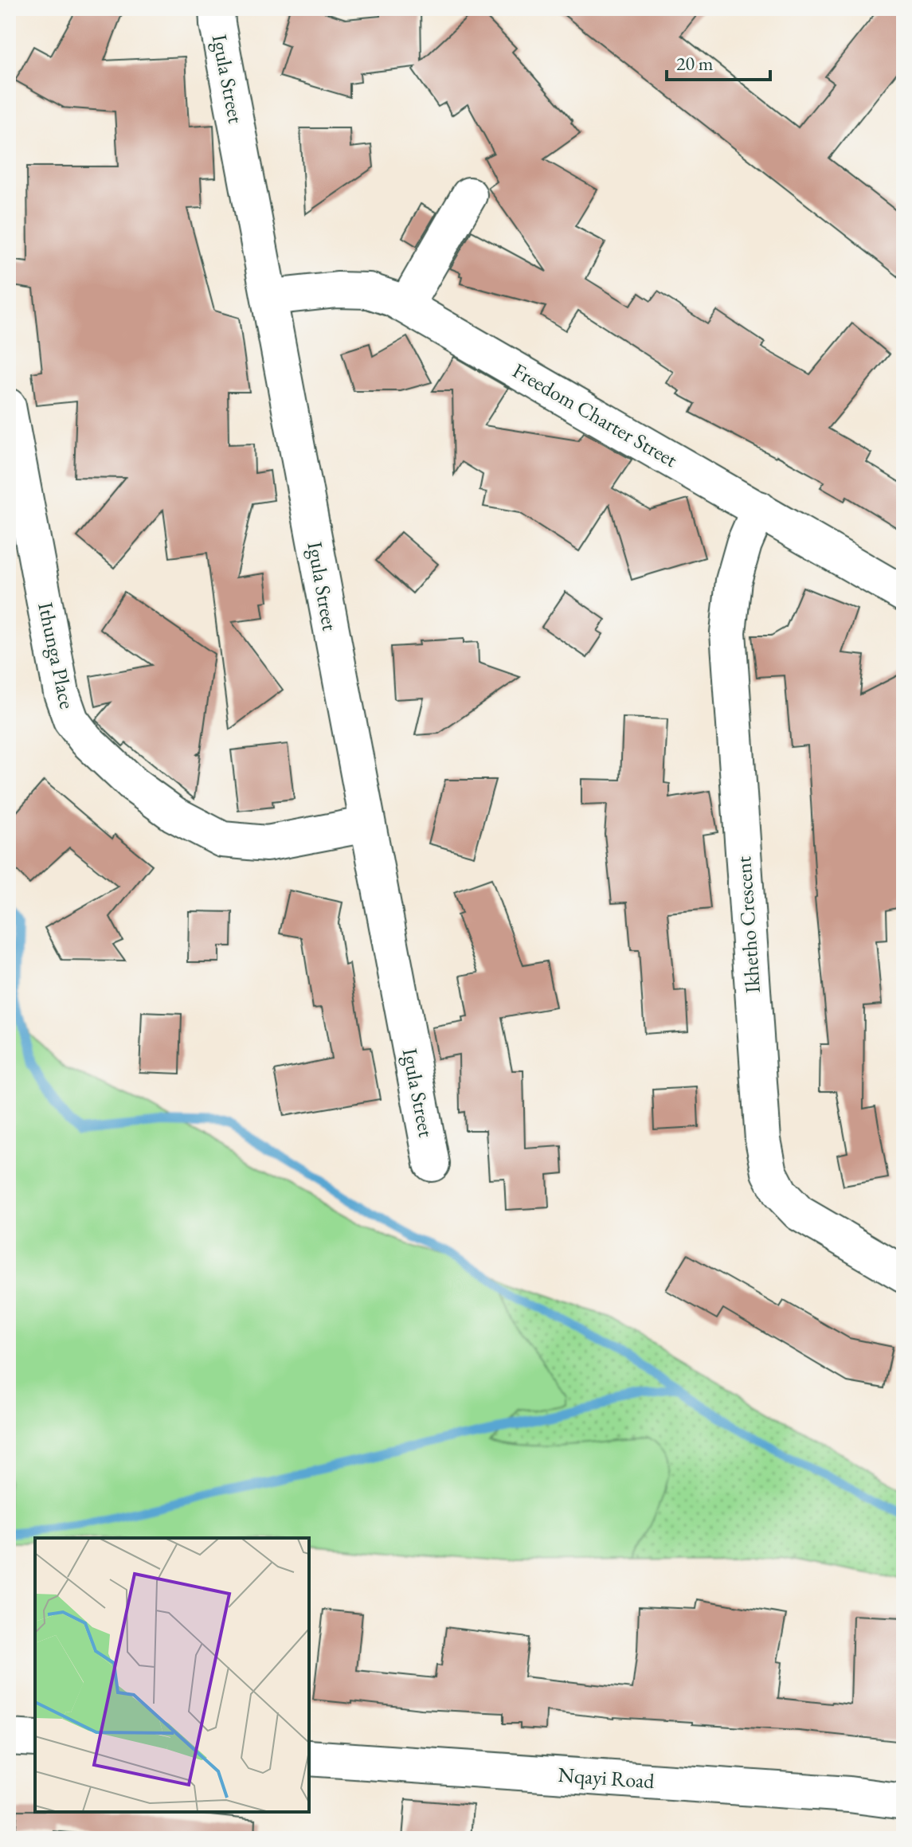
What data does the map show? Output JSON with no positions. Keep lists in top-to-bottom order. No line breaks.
{"streets":{"street":["Igula Street","Freedom Charter Street","Ithunga Place","Ikhetho Crescent","Nqayi Road"]},"crossings":[["Igula Street","Freedom Charter Street"],["Igula Street","Ithunga Place"],["Freedom Charter Street","Ikhetho Crescent"]],"scale_bar":"20 m"}
